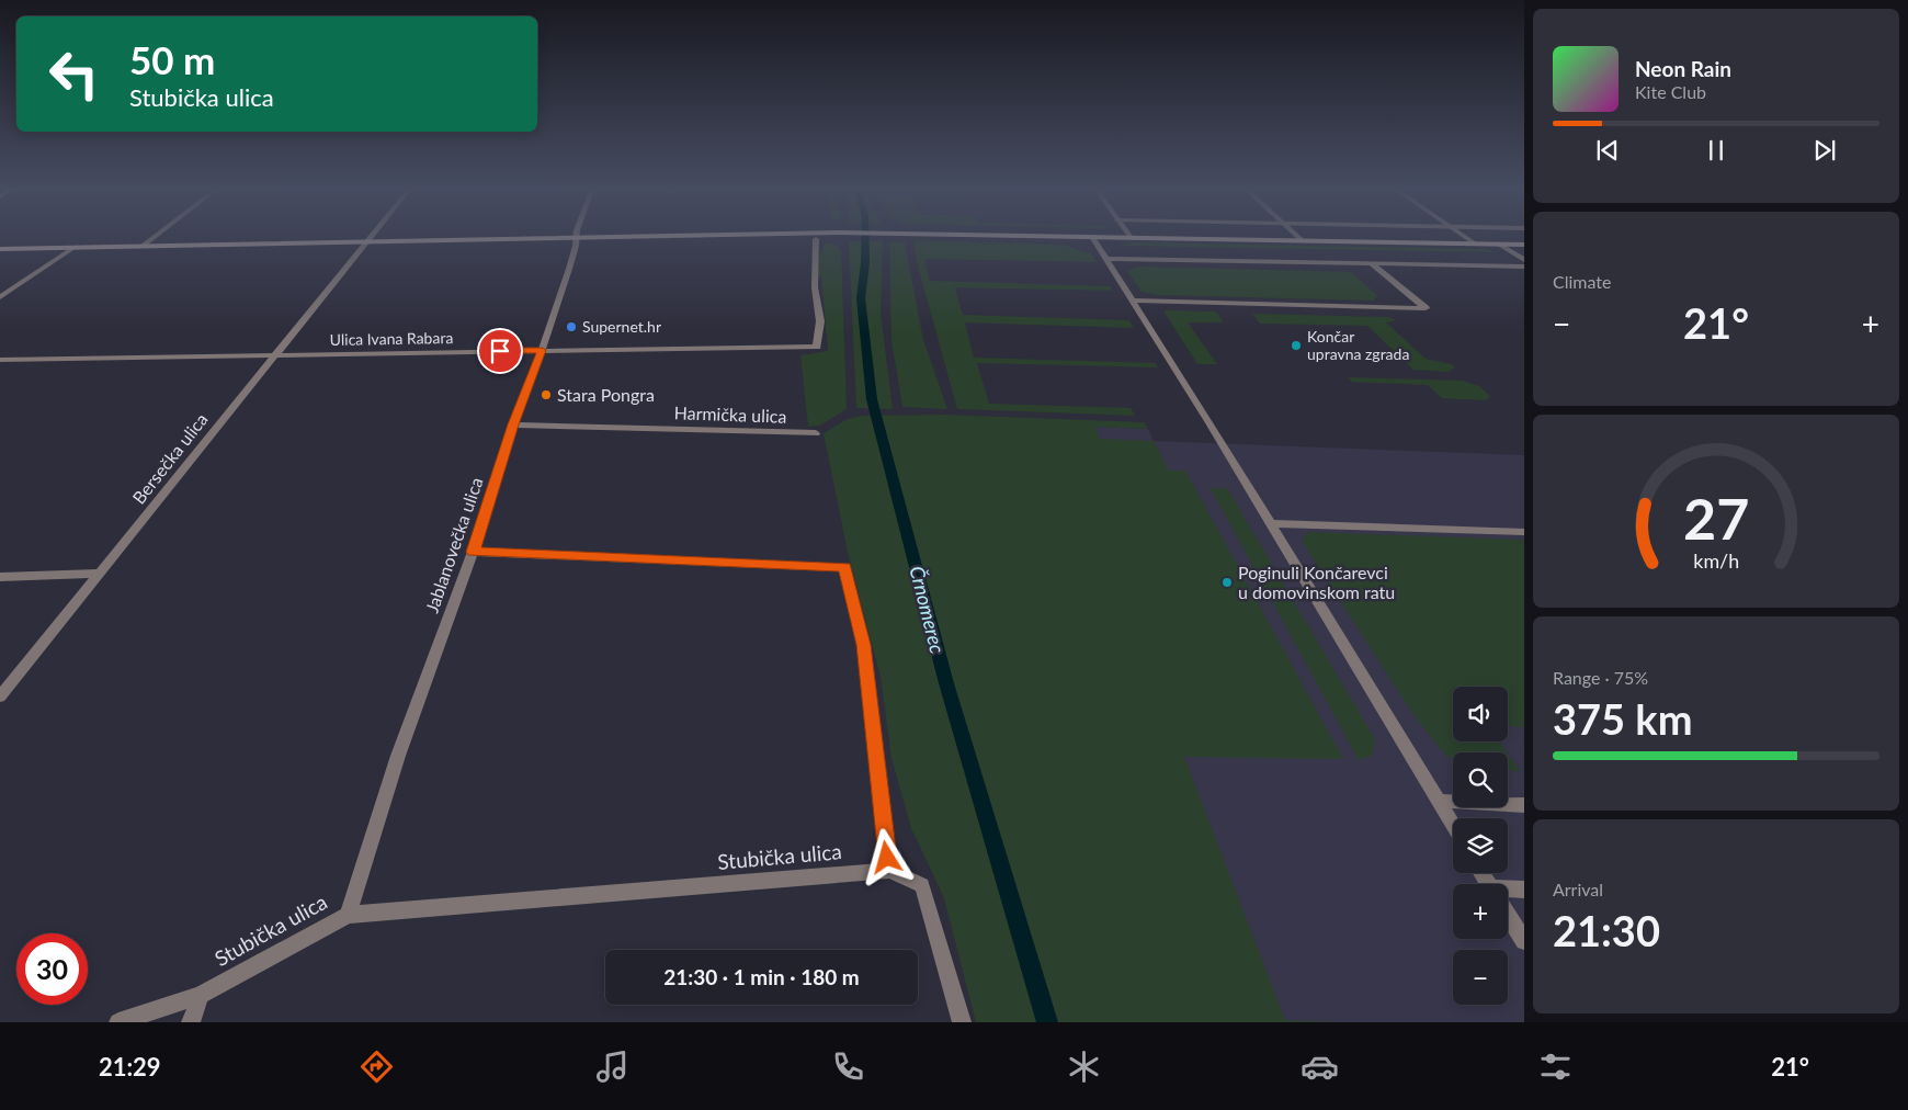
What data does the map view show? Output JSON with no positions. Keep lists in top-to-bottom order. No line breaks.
{"streets":{"street":["Ulica Ivana Rabara","Harmička ulica","Bersečka ulica","Jablanovečka ulica","Stubička ulica"]},"crossings":[["Ulica Ivana Rabara","Bersečka ulica"],["Ulica Ivana Rabara","Jablanovečka ulica"],["Harmička ulica","Jablanovečka ulica"],["Jablanovečka ulica","Stubička ulica"]],"water":["Črnomerec"],"places":["Supernet.hr","Končar upravna zgrada","Stara Pongra","Poginuli Končarevci u domovinskom ratu"],"page":{"turn":["50 m","Stubička ulica"],"song":["Neon Rain","Kite Club"],"tile":["Climate",["Range · 75%","375 km"],["Arrival","21:30"]],"heat":["−","21°","+"],"map_buttons":["+","−"],"limit":"30","trip":"21:30 · 1 min · 180 m","tabs":["21:29","21°"],"gauge":["27","km/h"]}}
